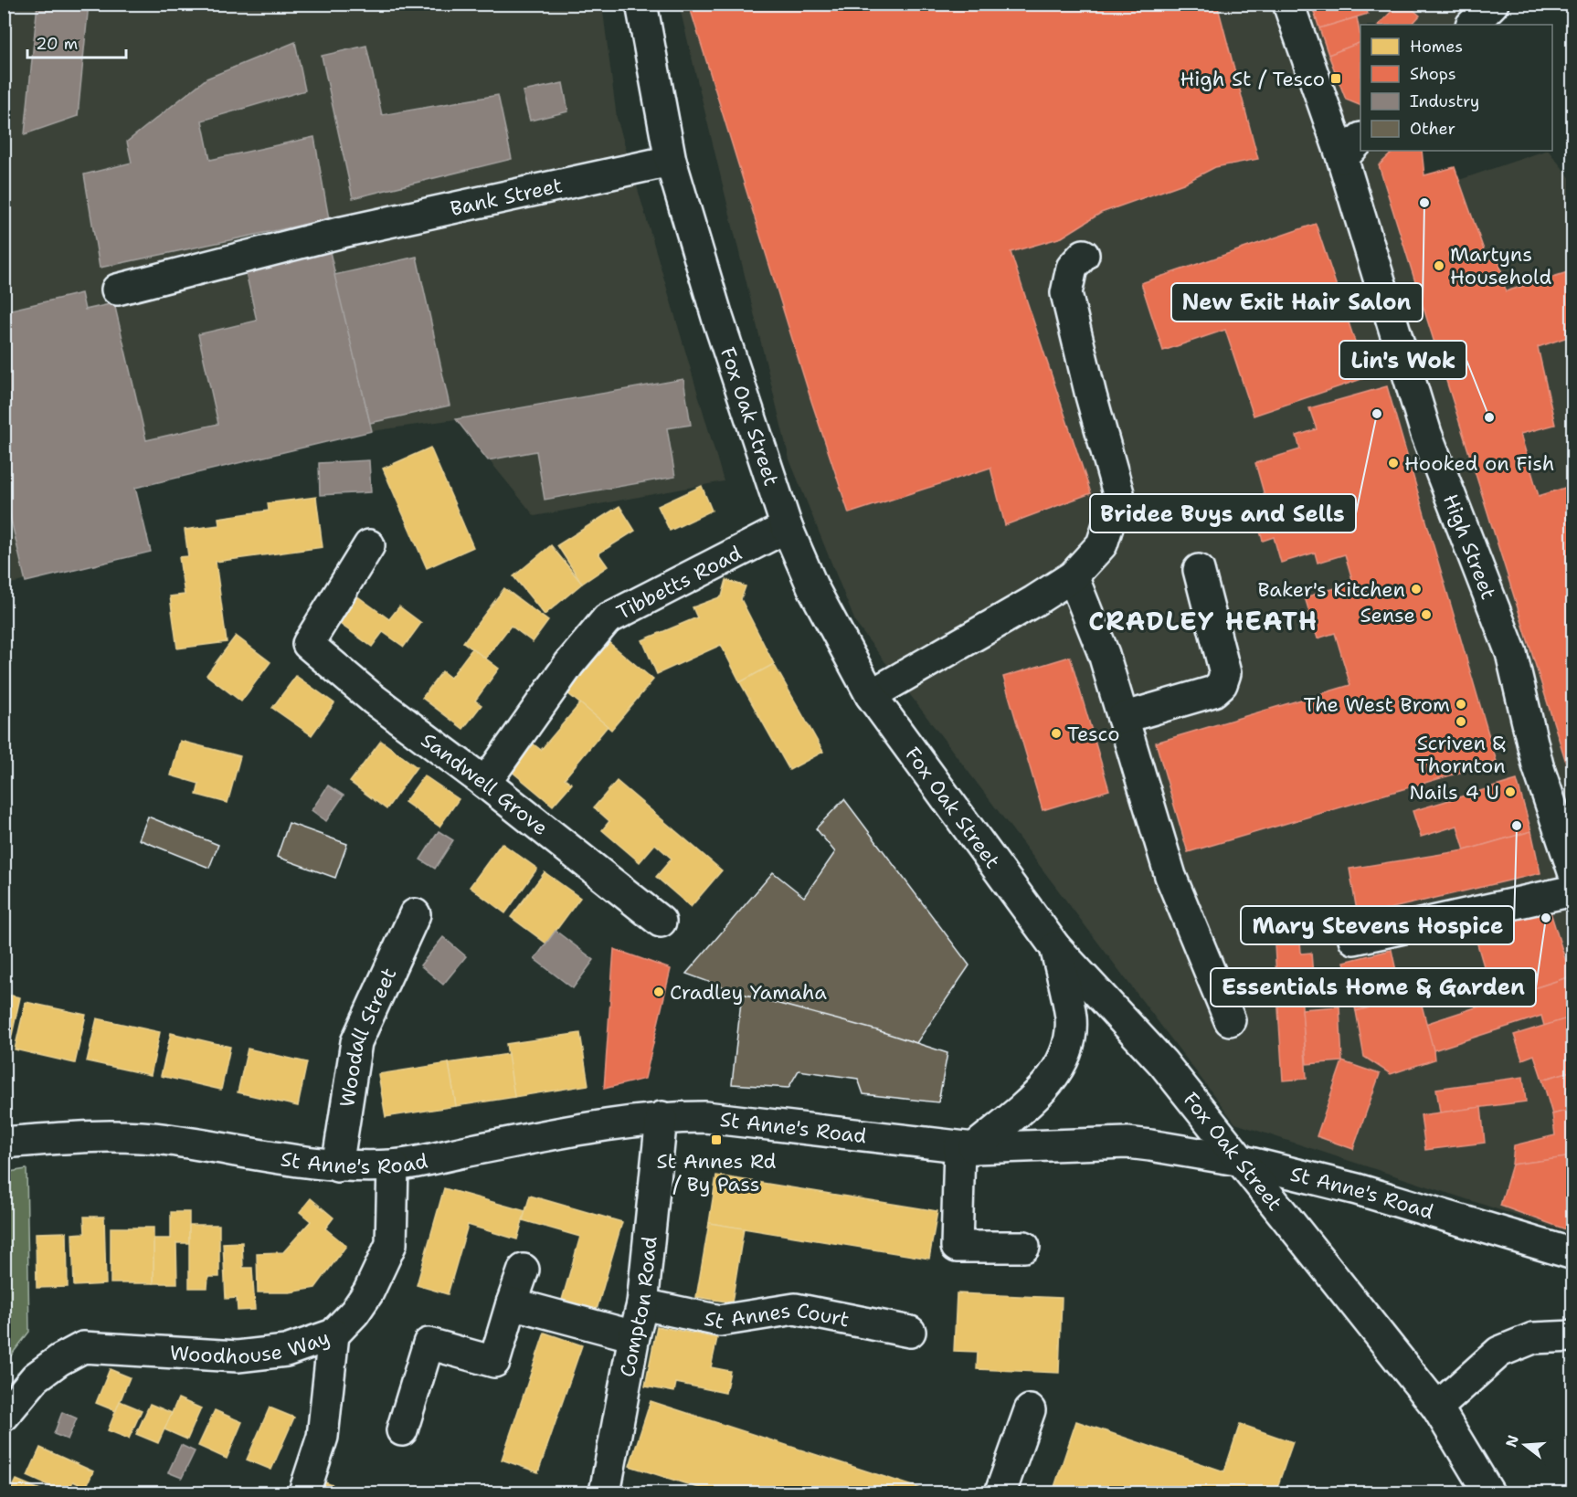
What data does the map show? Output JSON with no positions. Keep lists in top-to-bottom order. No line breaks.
{"streets":{"street":["Bank Street","Fox Oak Street","High Street","Tibbetts Road","Sandwell Grove","Woodall Street","St Anne's Road","Compton Road","St Annes Court","Woodhouse Way"]},"crossings":[["Bank Street","Fox Oak Street"],["Fox Oak Street","Tibbetts Road"],["Fox Oak Street","St Anne's Road"],["Tibbetts Road","Sandwell Grove"],["Woodall Street","St Anne's Road"],["St Anne's Road","Compton Road"],["St Anne's Road","Woodhouse Way"],["Compton Road","St Annes Court"]],"districts":["CRADLEY HEATH"],"places":{"transit":["High St / Tesco","St Annes Rd / By Pass"],"other":["New Exit Hair Salon","Martyns Household","Bridee Buys and Sells","Lin's Wok","Hooked on Fish","Baker's Kitchen","Sense","The West Brom","Scriven & Thornton","Tesco","Nails 4 U","Mary Stevens Hospice","Essentials Home & Garden","Cradley Yamaha"]},"legend":["Homes","Shops","Industry","Other"],"scale_bar":"20 m","north":"left"}
